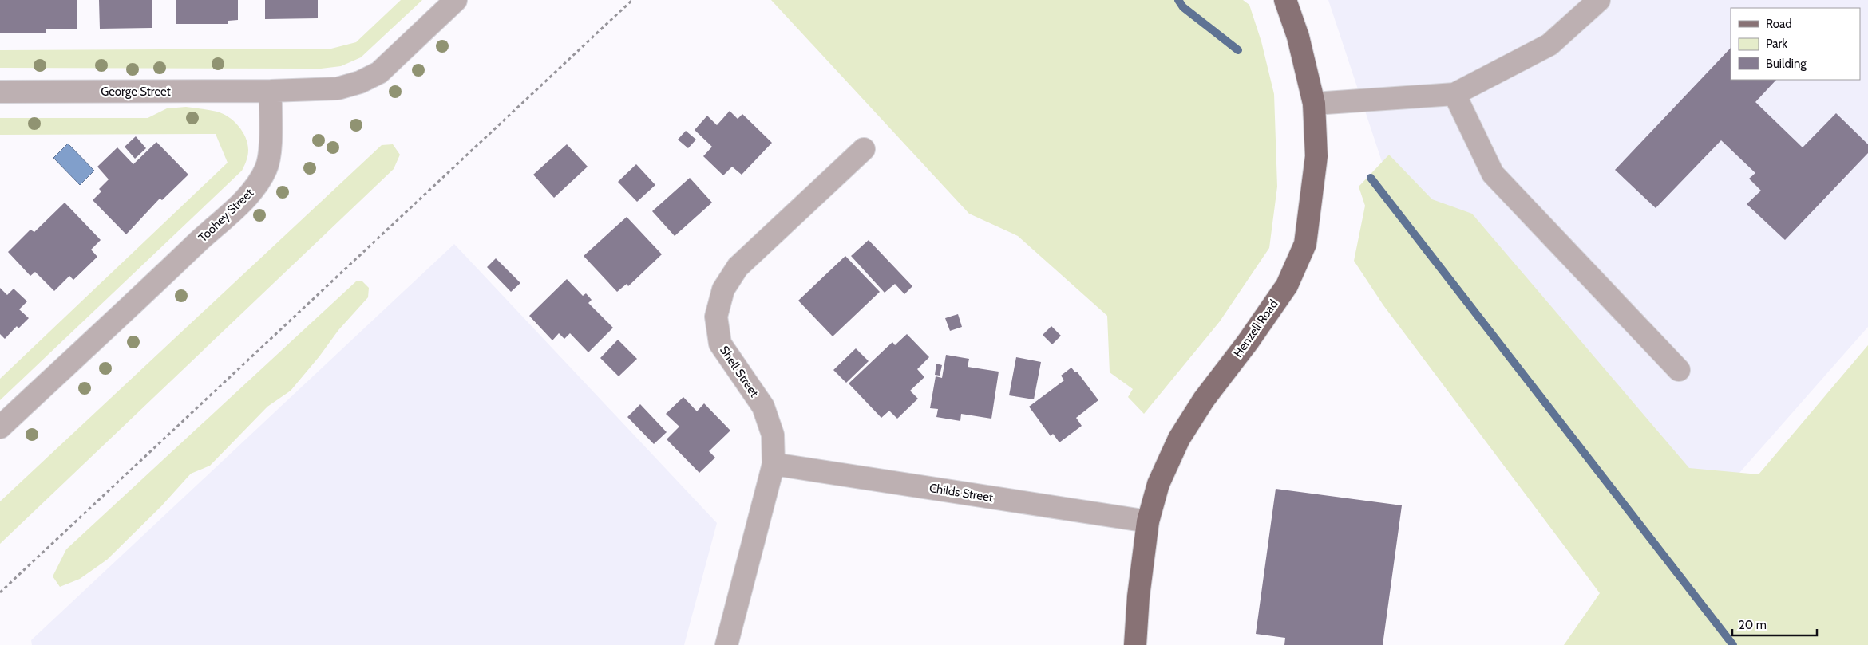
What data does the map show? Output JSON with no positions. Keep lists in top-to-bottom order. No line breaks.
{"streets":{"main road":["Henzell Road"],"street":["George Street","Toohey Street","Shell Street","Childs Street"]},"crossings":[["George Street","Toohey Street"],["Henzell Road","Childs Street"],["Shell Street","Childs Street"]],"legend":["Road","Park","Building"],"scale_bar":"20 m"}
